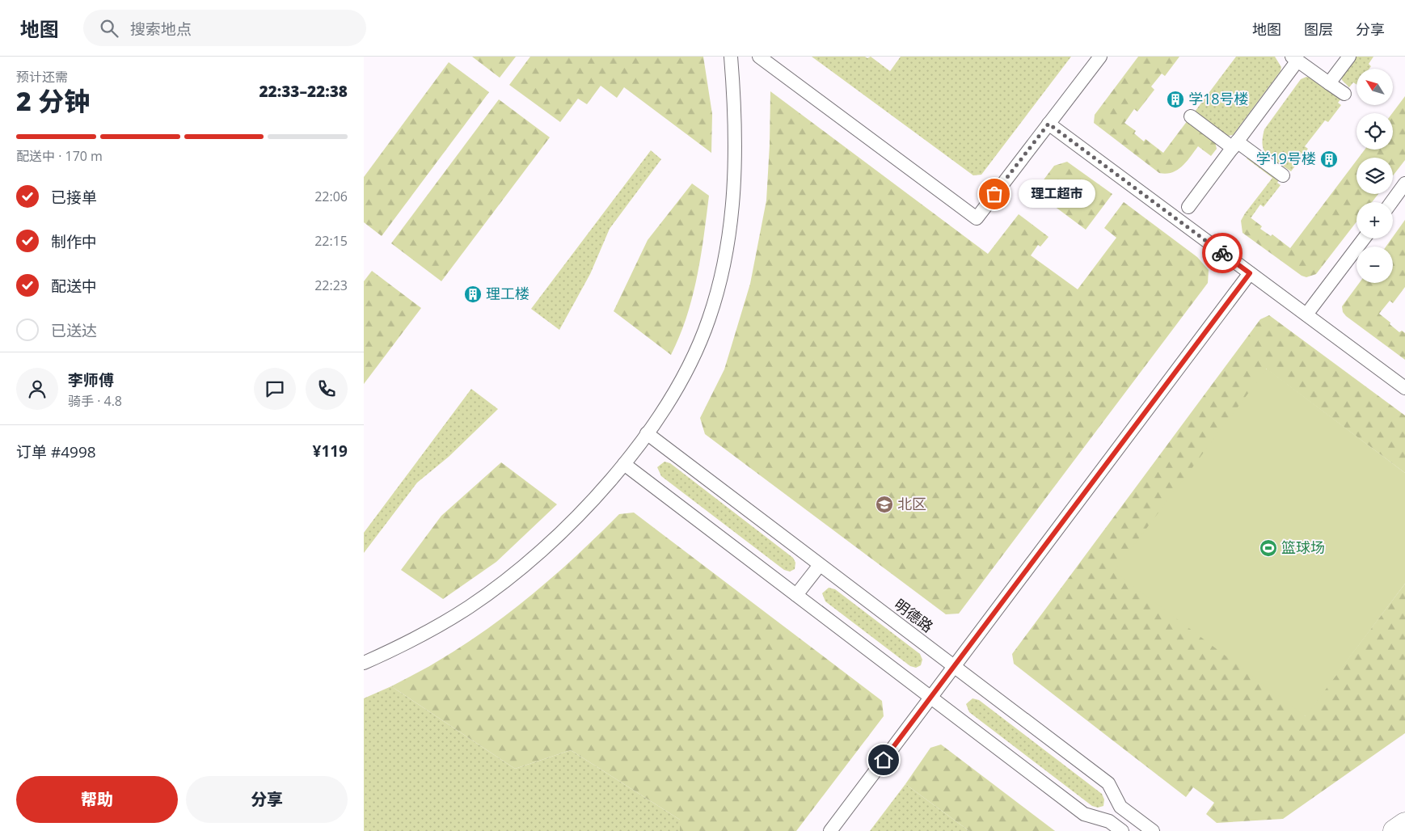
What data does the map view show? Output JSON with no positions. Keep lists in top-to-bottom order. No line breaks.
{"streets":{"lane":["明德路"]},"places":{"building":["学18号楼","学19号楼","理工楼"],"other":["理工超市"],"school or university":["北区"],"sports":["篮球场"]},"north":"top left","page":{"header":"地图","search":"搜索地点","nav":["地图","图层","分享"],"heading":["2 分钟","预计还需","22:33–22:38"],"panel":["李师傅","骑手 · 4.8","订单 #4998","¥119"],"map_buttons":["+","−"],"bar":"配送中 · 170 m","list":[["已接单","22:06"],["制作中","22:15"],["配送中","22:23"],"已送达"],"bubble":"理工超市","buttons":["帮助","分享"]}}
